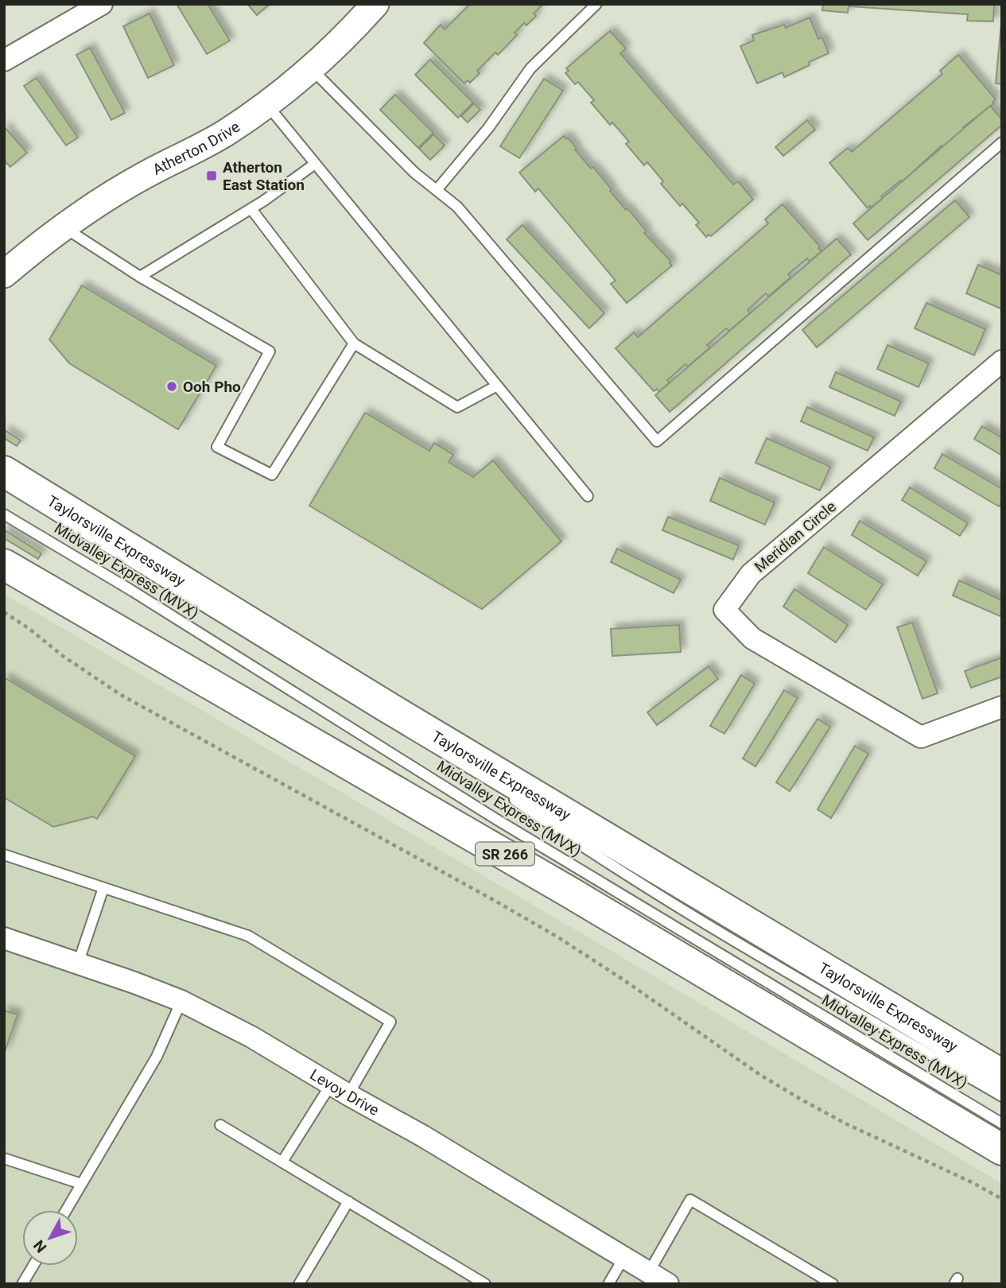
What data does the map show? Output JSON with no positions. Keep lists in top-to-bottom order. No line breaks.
{"streets":{"main road":["Taylorsville Expressway","SR 266"],"street":["Atherton Drive","Meridian Circle","Levoy Drive"],"lane":["Midvalley Express (MVX)"]},"crossings":[["Taylorsville Expressway","Midvalley Express (MVX)"]],"places":{"transit":["Atherton East Station"],"other":["Ooh Pho"]},"north":"bottom left"}
